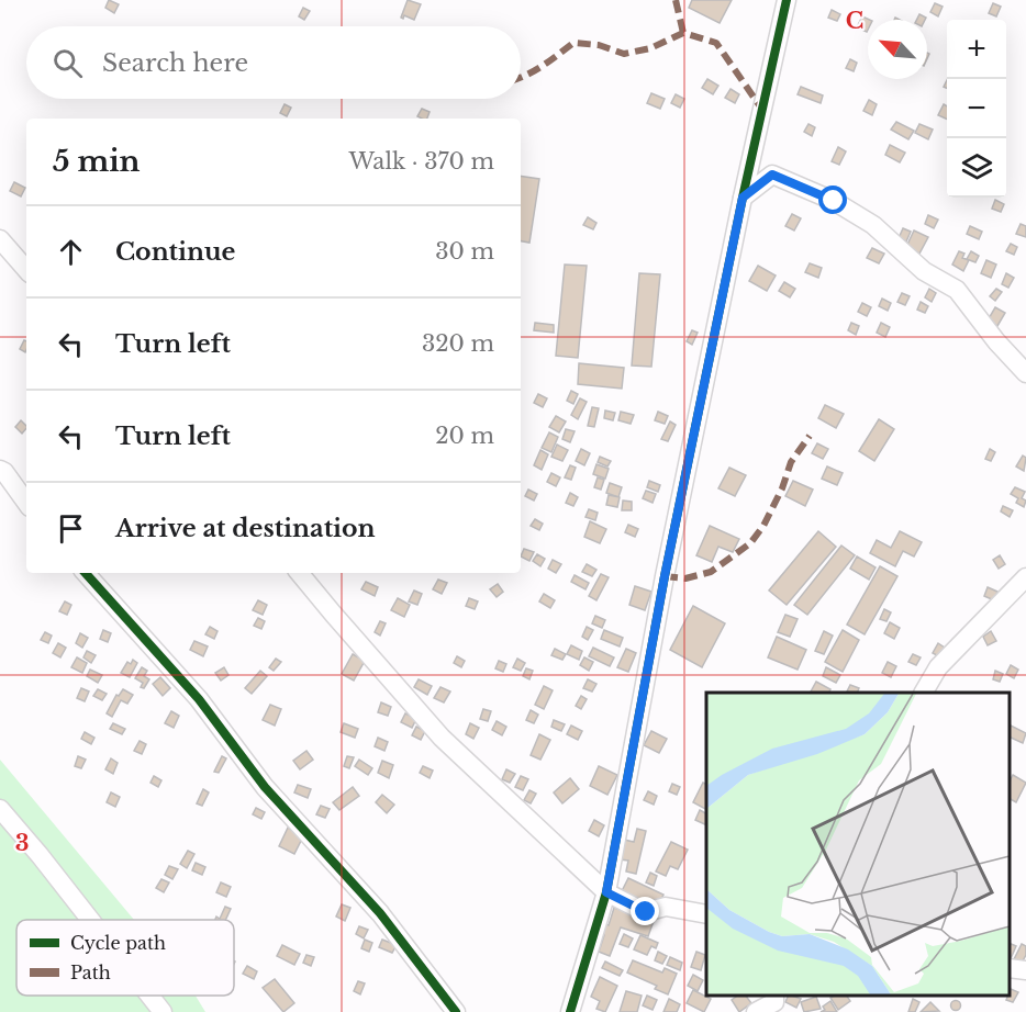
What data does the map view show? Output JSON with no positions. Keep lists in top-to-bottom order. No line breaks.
{"legend":["Cycle path","Path"],"north":"top left","page":{"map_buttons":["+","−"],"search":"Search here","heading":["5 min","Walk · 370 m"],"list":[["Continue","30 m"],["Turn left","320 m"],["Turn left","20 m"],"Arrive at destination"]},"grid":{"columns":["C"],"rows":["3"]}}
